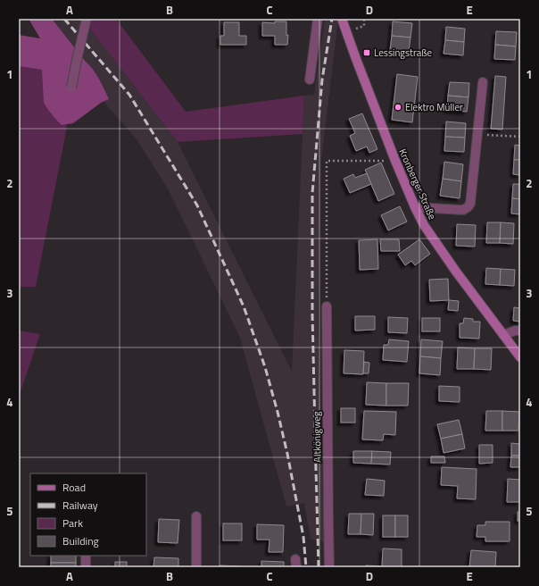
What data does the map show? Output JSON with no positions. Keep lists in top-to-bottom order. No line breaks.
{"streets":{"street":["Kronberger Straße","Altkönigweg"]},"places":{"transit":["Lessingstraße"],"other":["Elektro Müller"]},"legend":["Road","Railway","Park","Building"],"grid":{"columns":["A","B","C","D","E"],"rows":["1","2","3","4","5"]}}
